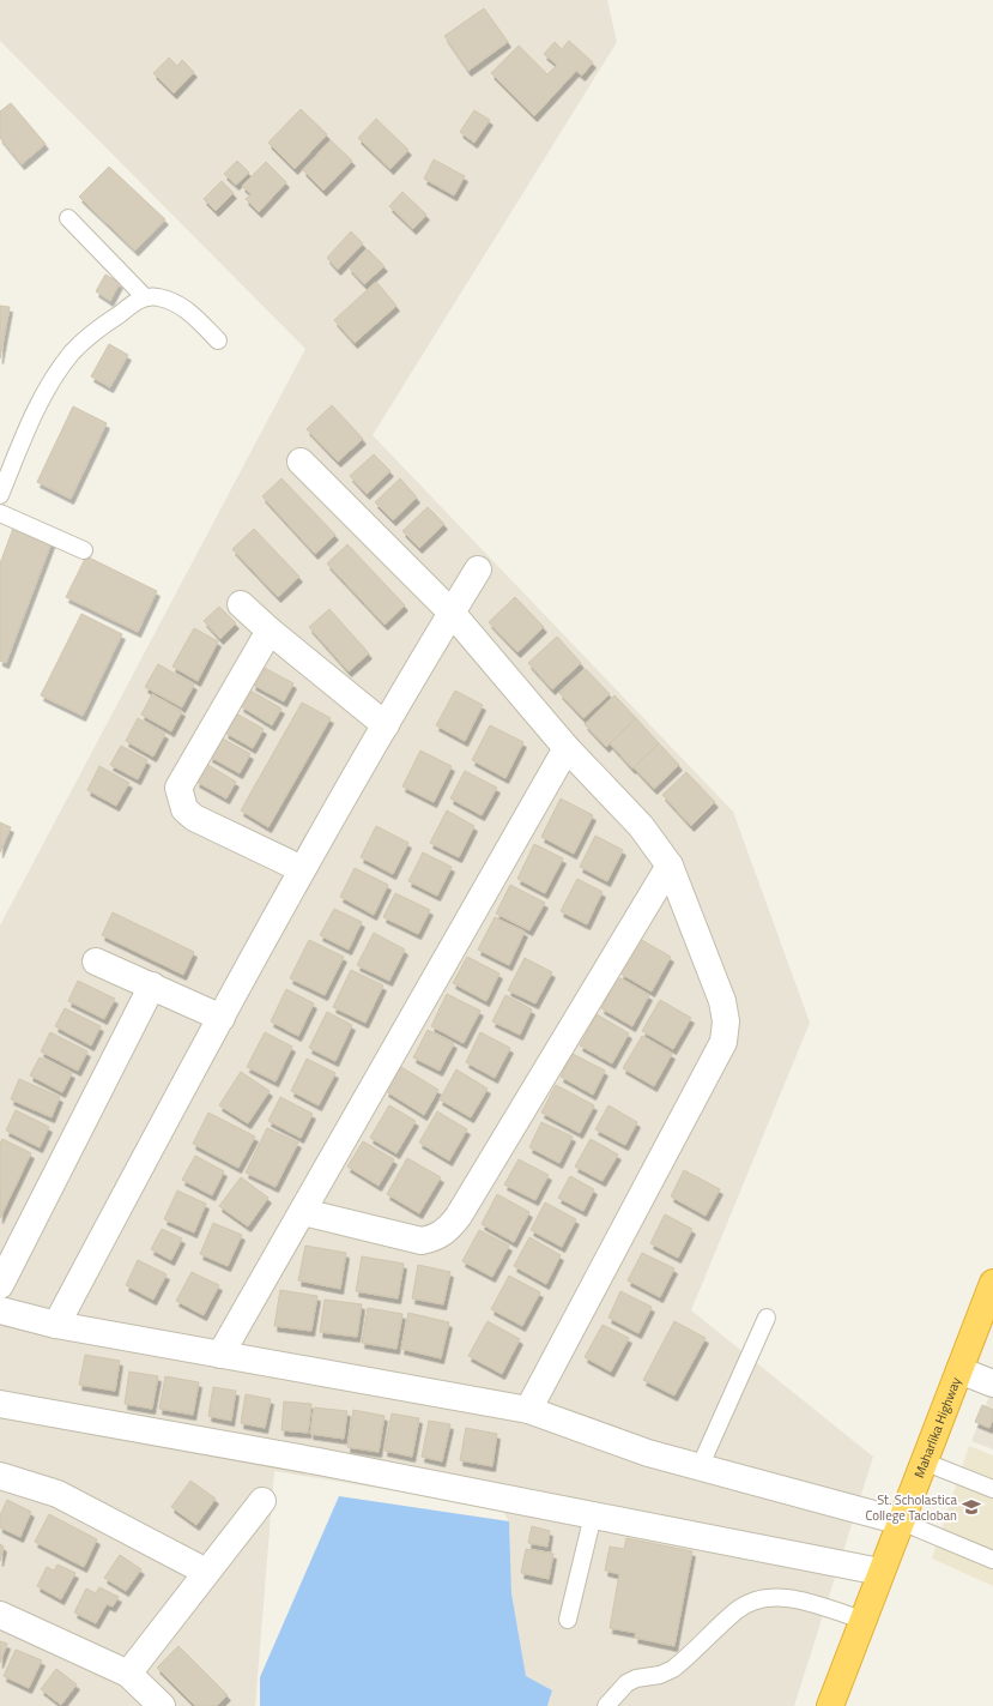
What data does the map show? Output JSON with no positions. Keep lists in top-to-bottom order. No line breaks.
{"streets":{"highway":["Maharlika Highway"]},"places":{"school or university":["St. Scholastica College Tacloban"]}}
